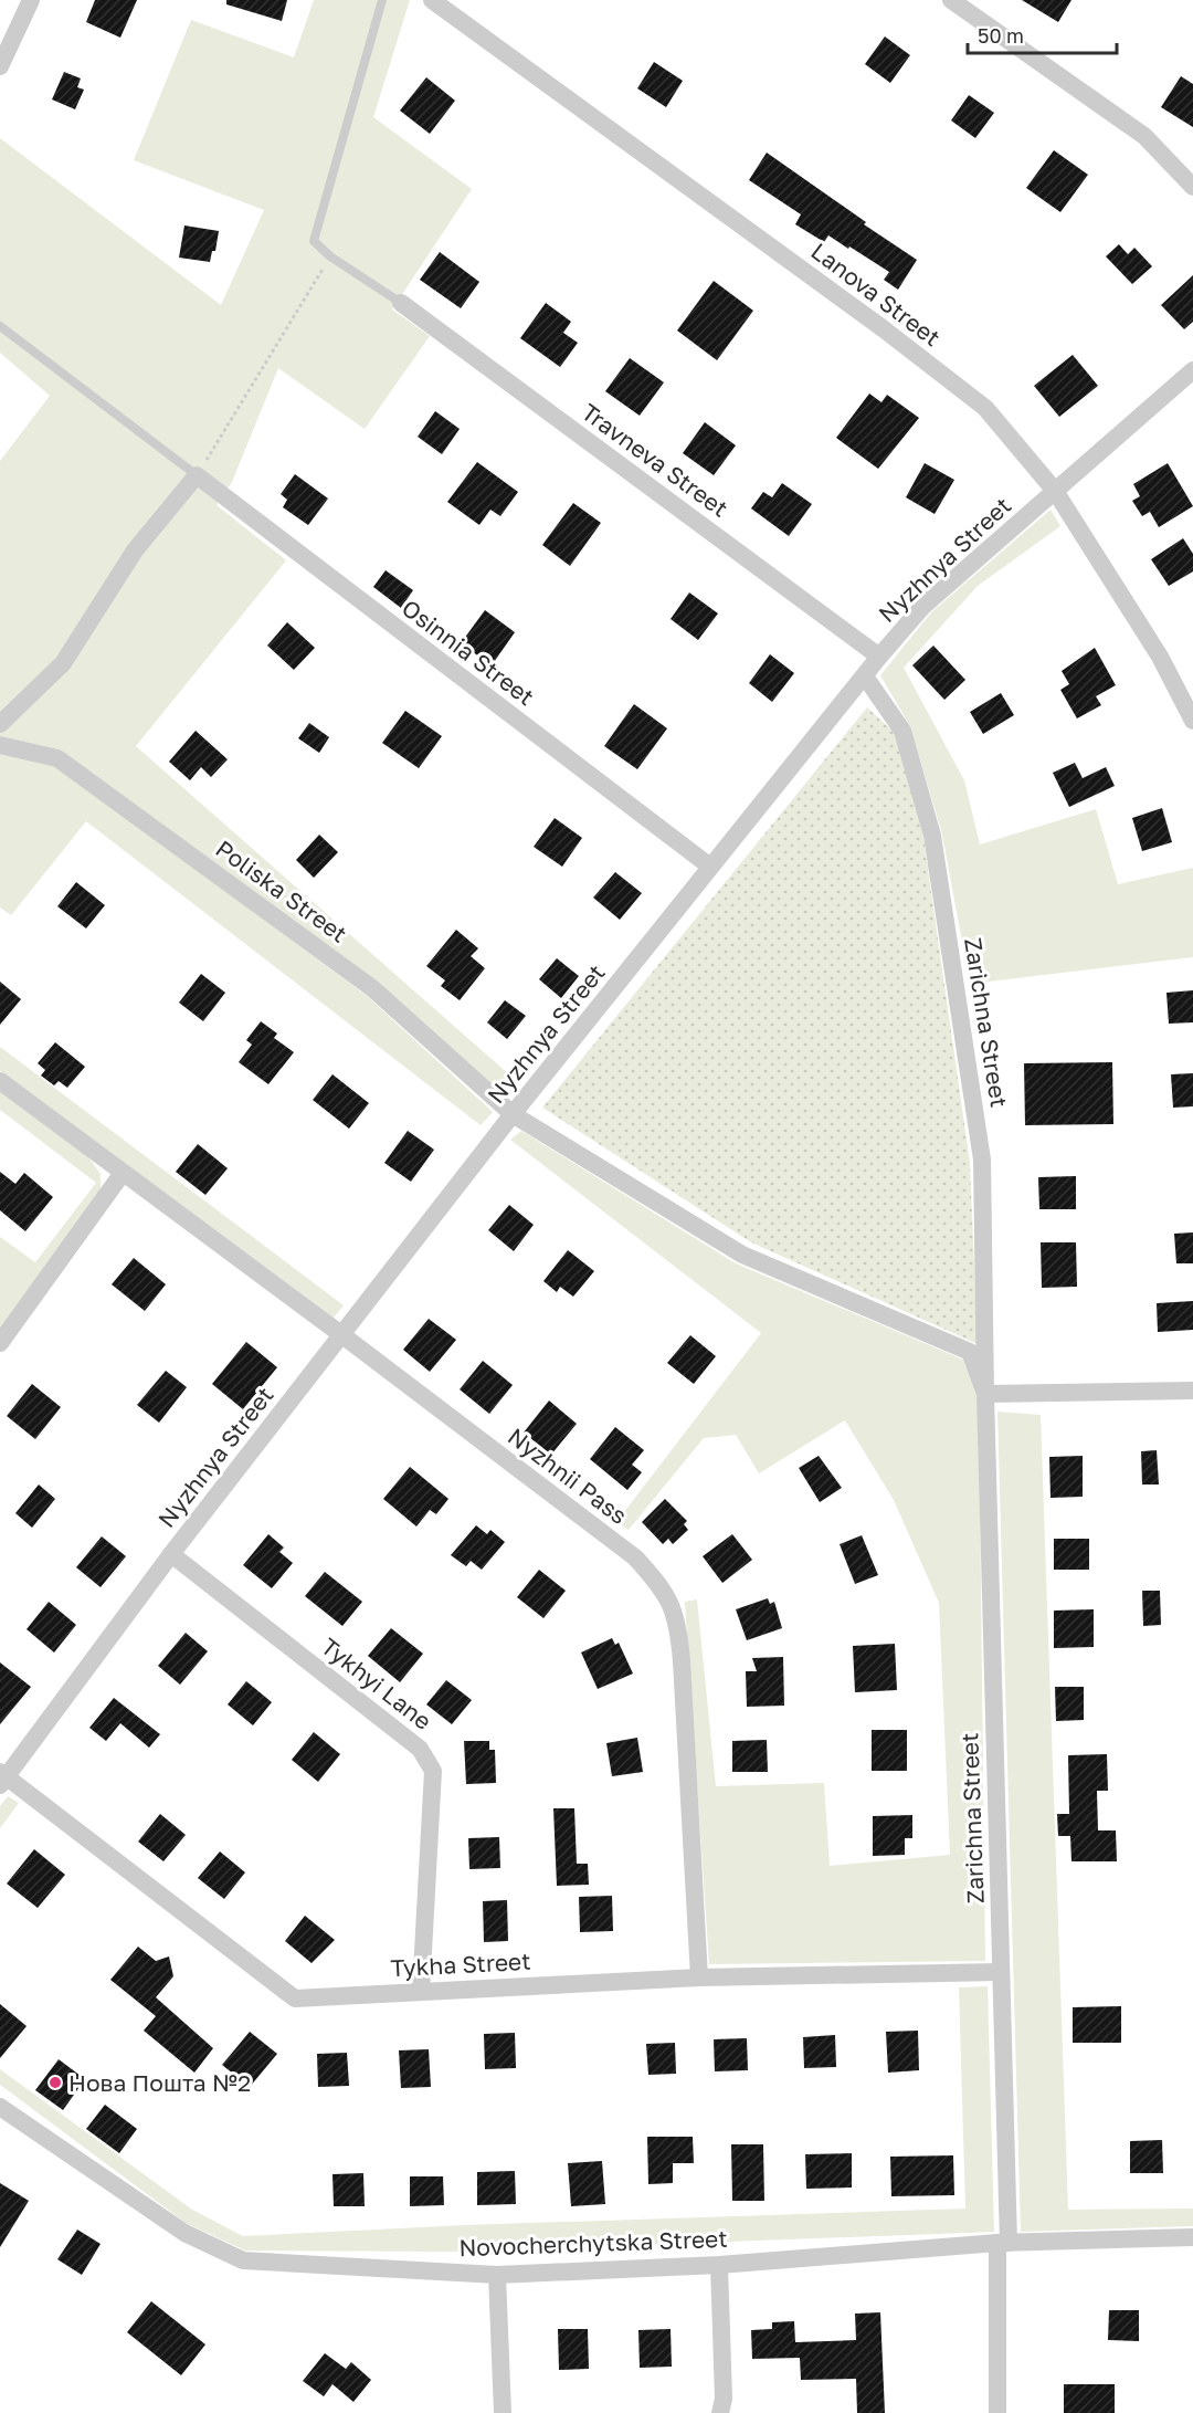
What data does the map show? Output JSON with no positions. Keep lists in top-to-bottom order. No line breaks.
{"streets":{"street":["Lanova Street","Travneva Street","Nyzhnya Street","Osinnia Street","Poliska Street","Zarichna Street","Nyzhnii Pass","Tykhyi Lane","Tykha Street","Novocherchytska Street"]},"crossings":[["Lanova Street","Nyzhnya Street"],["Travneva Street","Nyzhnya Street"],["Nyzhnya Street","Osinnia Street"],["Nyzhnya Street","Poliska Street"],["Nyzhnya Street","Zarichna Street"],["Nyzhnya Street","Nyzhnii Pass"],["Nyzhnya Street","Tykhyi Lane"],["Nyzhnya Street","Tykha Street"],["Poliska Street","Zarichna Street"],["Zarichna Street","Tykha Street"],["Zarichna Street","Novocherchytska Street"],["Nyzhnii Pass","Tykha Street"],["Tykhyi Lane","Tykha Street"]],"places":["Нова Пошта №2"],"scale_bar":"50 m"}
